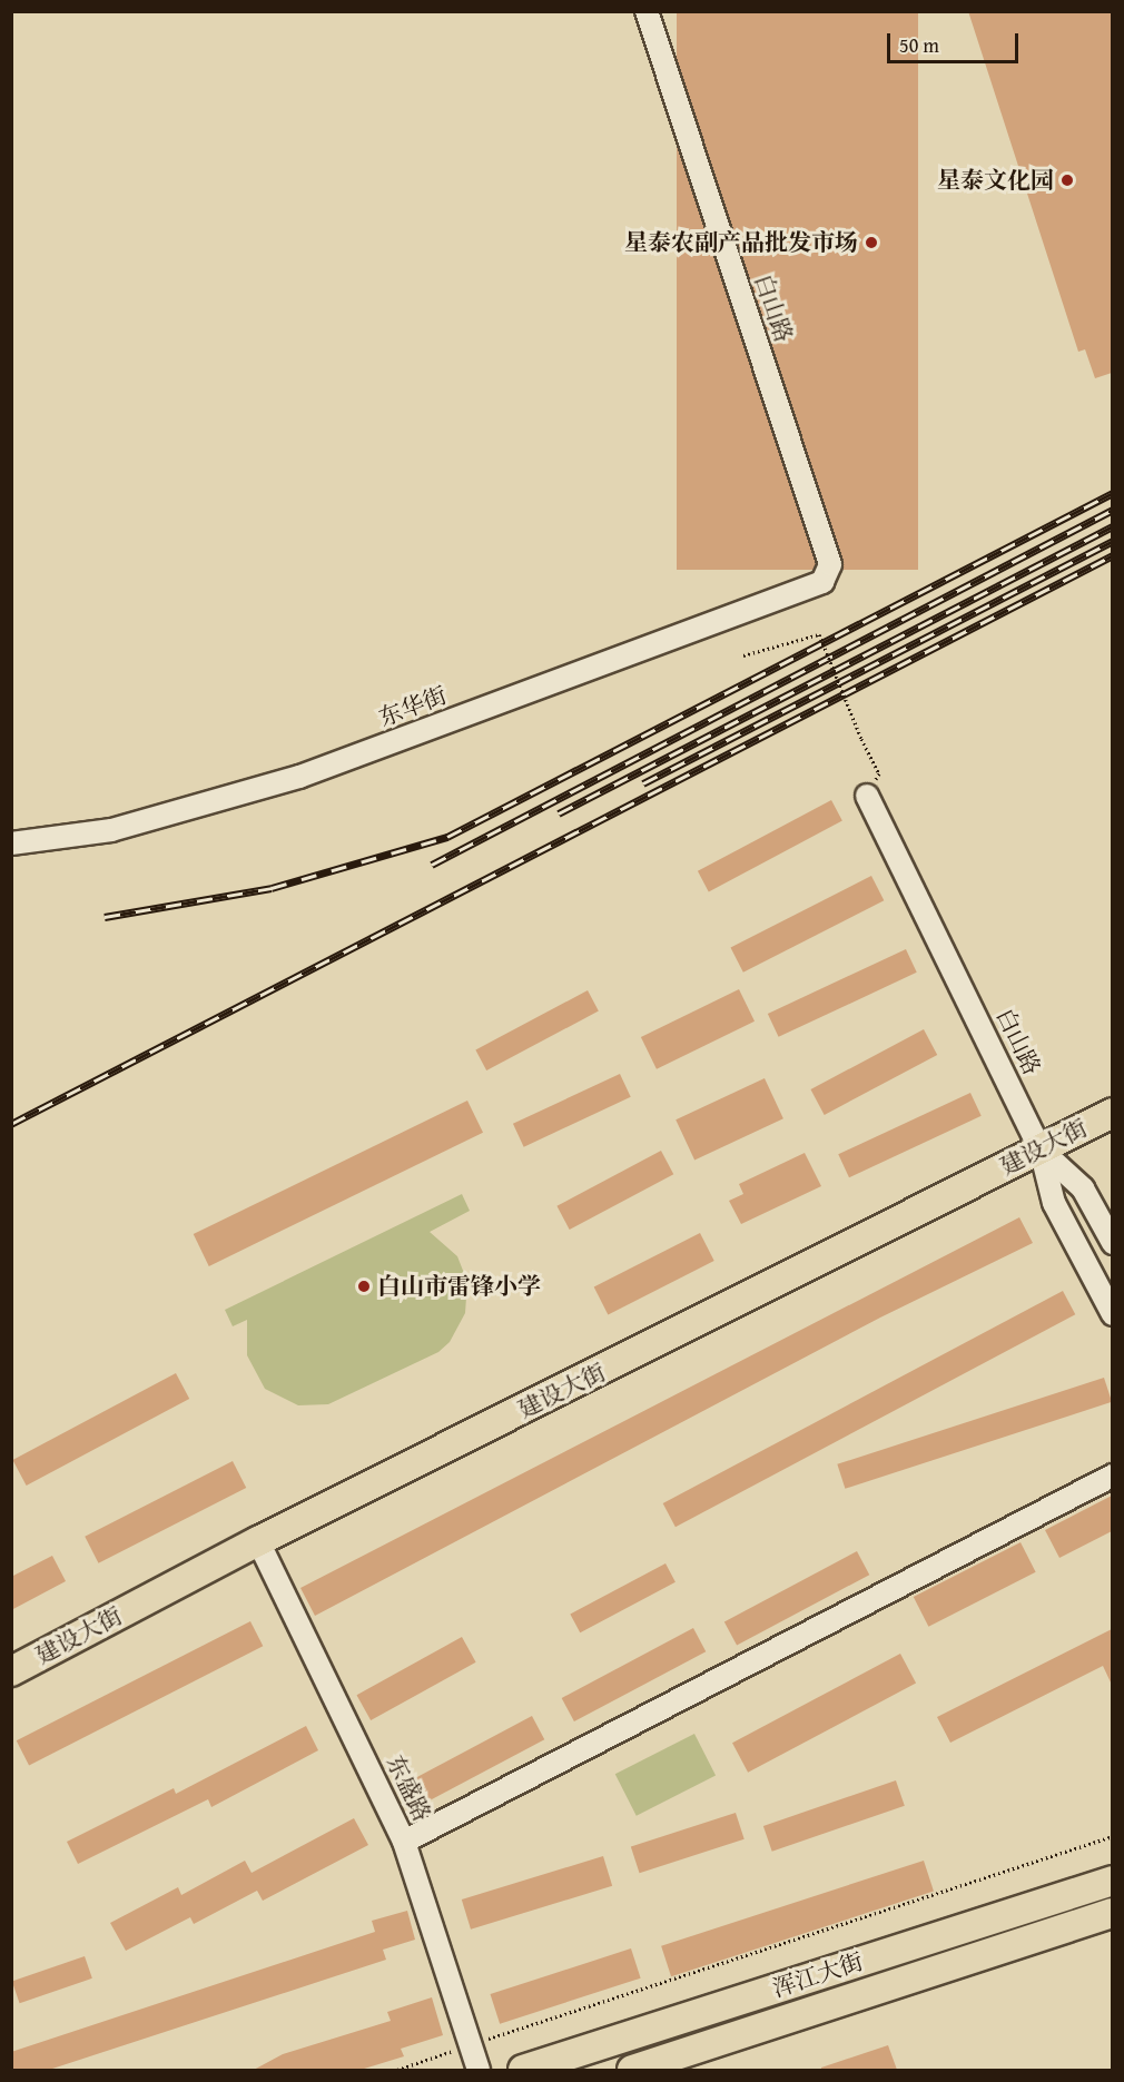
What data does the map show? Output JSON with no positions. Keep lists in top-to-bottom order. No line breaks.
{"streets":{"main road":["建设大街","浑江大街"],"street":["白山路","东华街","东盛路"]},"crossings":[["白山路","东华街"],["白山路","建设大街"],["建设大街","东盛路"]],"places":["星泰文化园","星泰农副产品批发市场","白山市雷锋小学"],"scale_bar":"50 m"}
